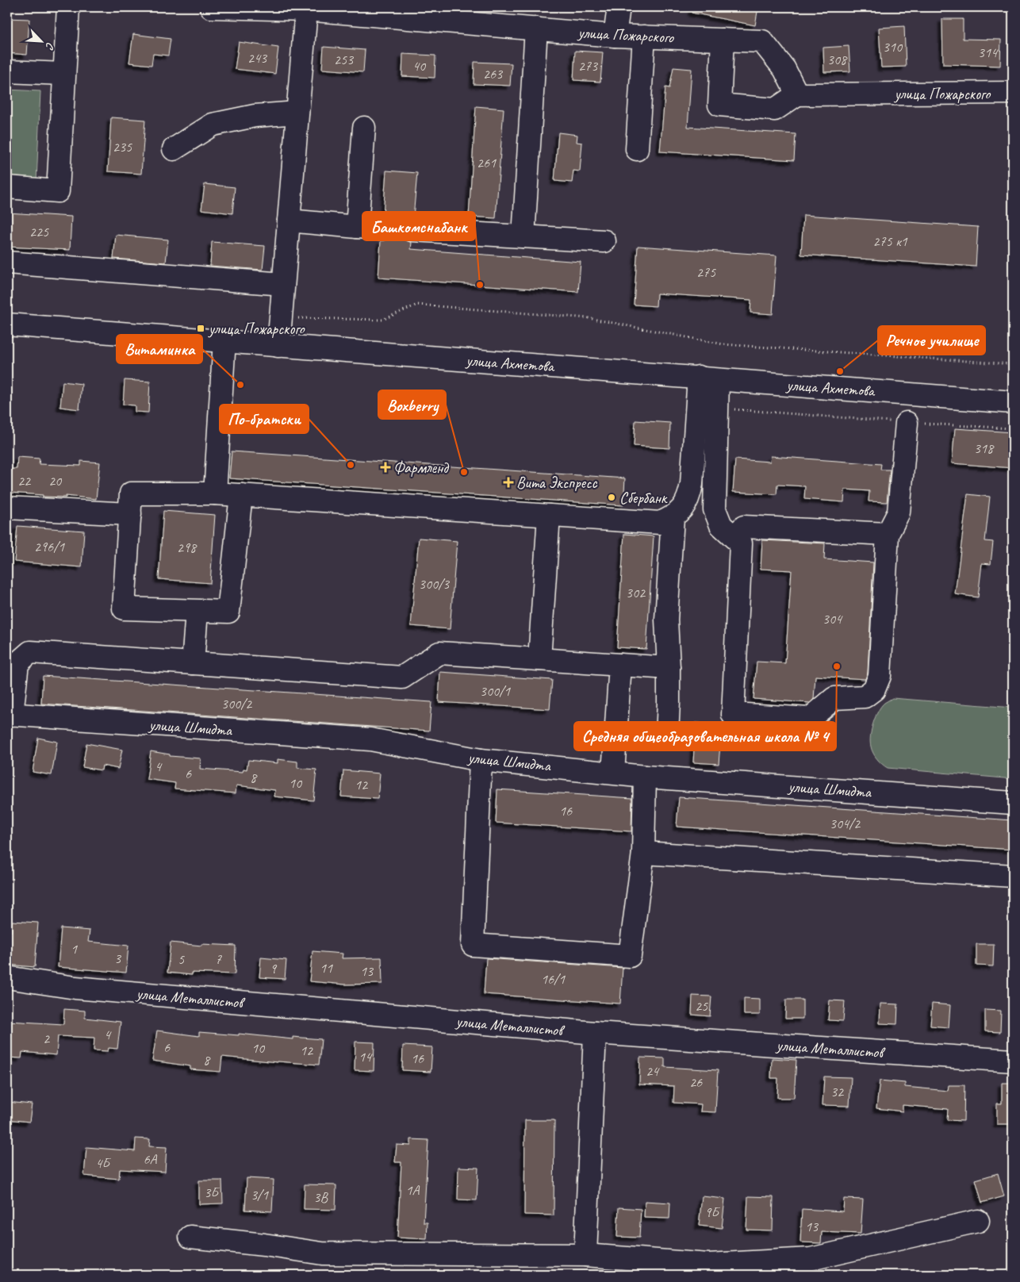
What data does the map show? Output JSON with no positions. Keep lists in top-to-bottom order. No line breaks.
{"streets":{"street":["улица Пожарского","улица Ахметова","улица Шмидта","улица Металлистов"]},"places":{"other":["Башкомснабанк","Речное училище","Витаминка","По-братски","Boxberry","Сбербанк","Средняя общеобразовательная школа № 4"],"transit":["улица Пожарского"],"health":["Фармленд","Вита Экспресс"]},"house_numbers":["310","314","243","253","308","40","273","263","235","261","225","275 к1","275","318","22","20","296/1","298","300/3","302","304","300/1","300/2","4","6","8","10","12","16","304/2","1","3","5","7","11","9","13","16/1","25","4","2","6","10","12","14","16","8","24","26","32","6А","4Б","1А","3Б","3/1","3В","9Б","13"],"north":"bottom right"}
